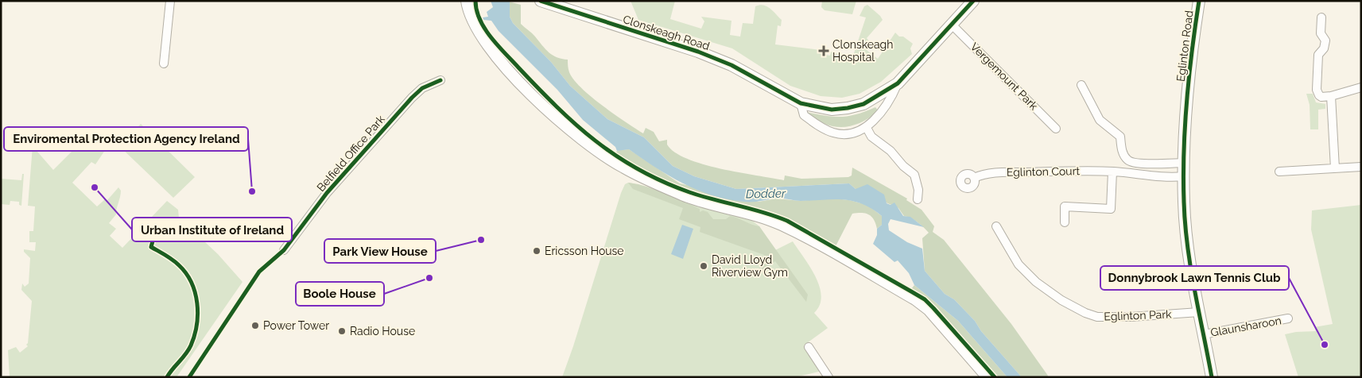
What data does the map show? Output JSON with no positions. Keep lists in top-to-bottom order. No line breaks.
{"streets":{"main road":["Clonskeagh Road","Eglinton Road"],"street":["Vergemount Park","Belfield Office Park","Eglinton Court","Eglinton Park","Glaunsharoon"]},"crossings":[["Clonskeagh Road","Vergemount Park"],["Eglinton Road","Eglinton Court"],["Eglinton Road","Eglinton Park"],["Eglinton Road","Glaunsharoon"]],"water":["Dodder"],"places":{"health":["Clonskeagh Hospital"],"other":["Urban Institute of Ireland","Enviromental Protection Agency Ireland","Park View House","Ericsson House","David Lloyd Riverview Gym","Boole House","Power Tower","Radio House","Donnybrook Lawn Tennis Club"]}}
